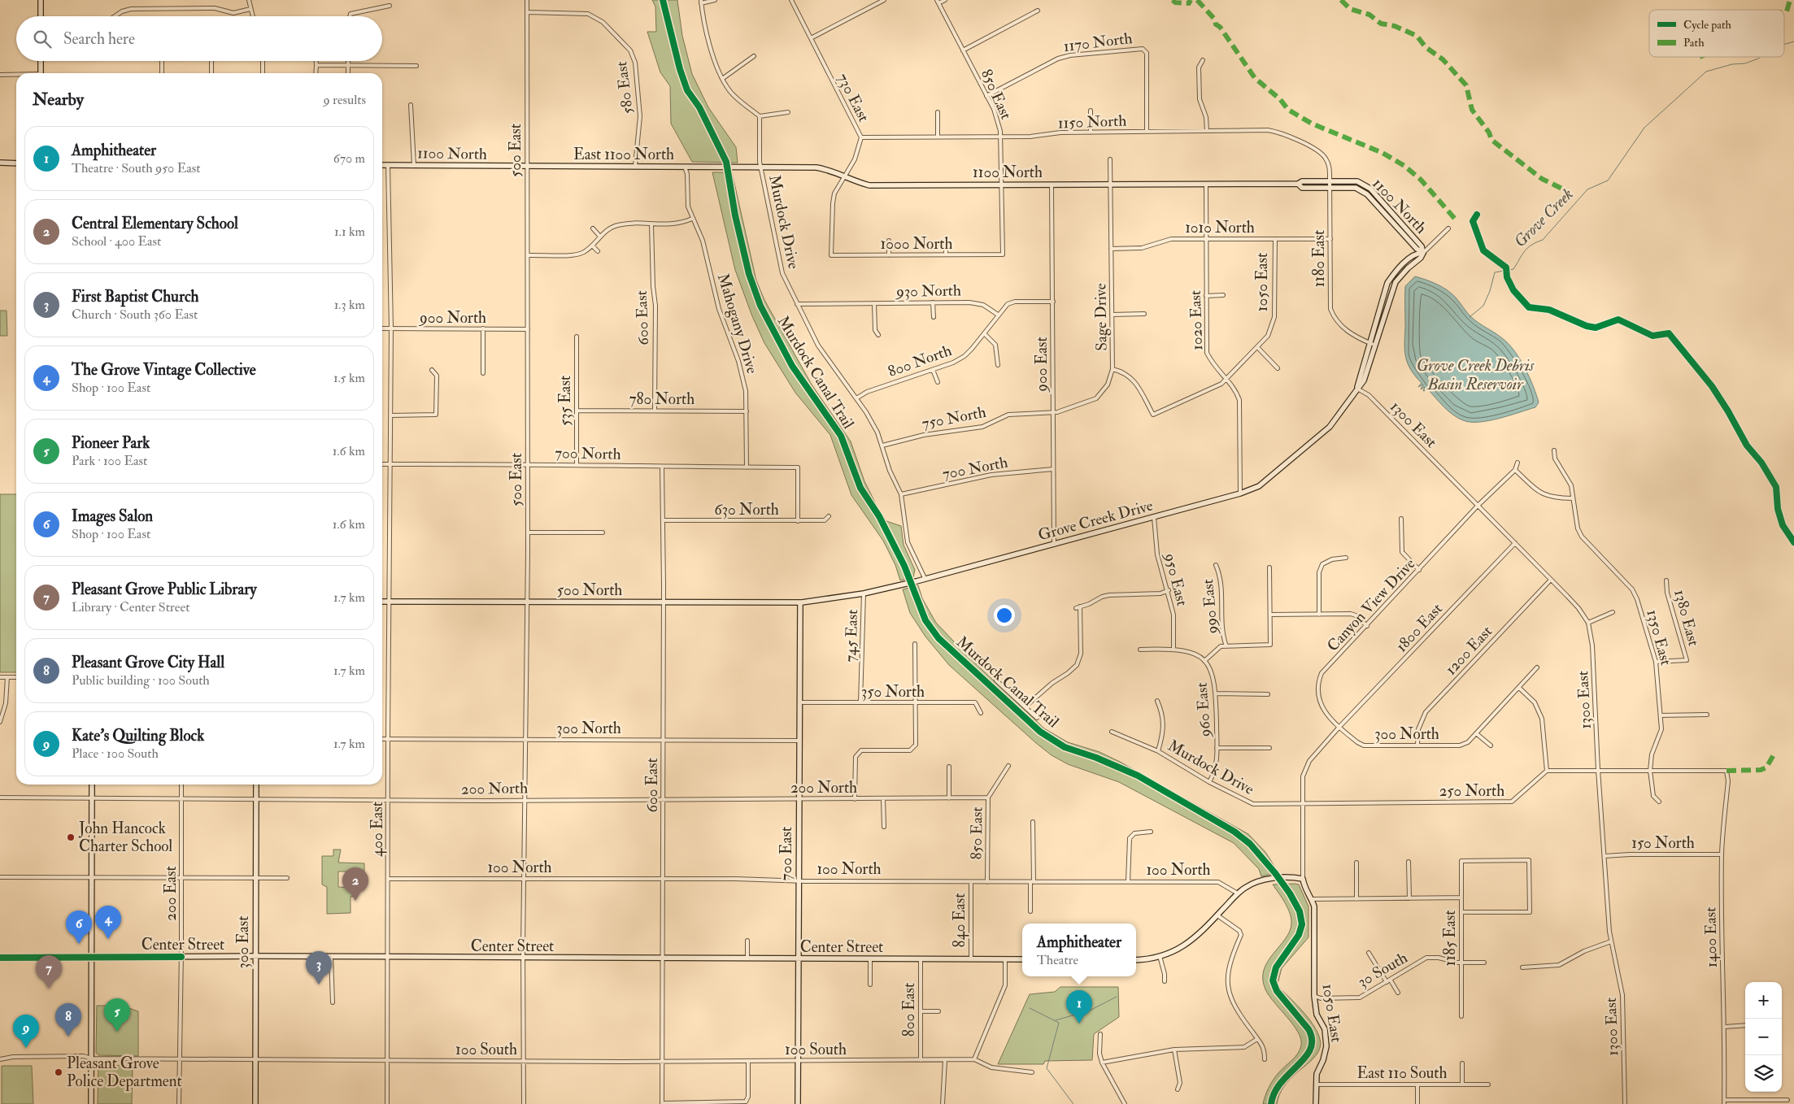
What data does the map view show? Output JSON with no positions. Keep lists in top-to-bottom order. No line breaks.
{"streets":{"street":["1170 North","580 East","850 East","730 East","1150 North","500 East","1100 North","East 1100 North","Murdock Drive","1010 North","1000 North","1180 East","1050 East","930 North","Sage Drive","900 North","600 East","1020 East","Mahogany Drive","800 North","900 East","780 North","535 East","750 North","1300 East","700 North","630 North","Grove Creek Drive","950 East","500 North","Canyon View Drive","990 East","1380 East","1800 East","745 East","1350 East","1200 East","350 North","960 East","300 North","200 North","250 North","400 East","150 North","700 East","100 North","200 East","840 East","1400 East","1185 East","300 East","Center Street","30 South","800 East","100 South","East 110 South"],"cycle path":["Murdock Canal Trail"]},"crossings":[["1170 North","850 East"],["1170 North","1150 North"],["580 East","500 East"],["580 East","East 1100 North"],["850 East","1150 North"],["850 East","1100 North"],["850 East","1000 North"],["850 East","200 North"],["850 East","100 North"],["730 East","1150 North"],["730 East","1100 North"],["730 East","1000 North"],["1150 North","1180 East"],["500 East","1100 North"],["500 East","East 1100 North"],["500 East","900 North"],["500 East","700 North"],["500 East","500 North"],["500 East","300 North"],["500 East","200 North"],["500 East","100 North"],["500 East","Center Street"],["500 East","100 South"],["1100 North","East 1100 North"],["1100 North","Murdock Drive"],["1100 North","1180 East"],["1100 North","Sage Drive"],["1100 North","1020 East"],["1100 North","900 East"],["1100 North","Grove Creek Drive"],["1100 North","400 East"],["East 1100 North","Mahogany Drive"],["Murdock Drive","930 North"],["Murdock Drive","800 North"],["Murdock Drive","750 North"],["Murdock Drive","700 North"],["Murdock Drive","Grove Creek Drive"],["Murdock Drive","960 East"],["Murdock Drive","250 North"],["1010 North","1180 East"],["1010 North","1050 East"],["1010 North","Sage Drive"],["1010 North","1020 East"],["1180 East","Grove Creek Drive"],["1050 East","30 South"],["1050 East","East 110 South"],["930 North","800 North"],["Sage Drive","900 East"],["Sage Drive","750 North"],["900 North","400 East"],["600 East","780 North"],["600 East","700 North"],["600 East","630 North"],["600 East","500 North"],["600 East","300 North"],["600 East","200 North"],["600 East","100 North"],["600 East","Center Street"],["600 East","100 South"],["1020 East","Grove Creek Drive"],["Mahogany Drive","780 North"],["Mahogany Drive","700 North"],["900 East","750 North"],["900 East","700 North"],["900 East","Grove Creek Drive"],["780 North","535 East"],["535 East","700 North"],["1300 East","Grove Creek Drive"],["1300 East","Canyon View Drive"],["1300 East","1800 East"],["1300 East","1200 East"],["1300 East","150 North"],["700 North","630 North"],["700 North","400 East"],["Grove Creek Drive","950 East"],["Grove Creek Drive","500 North"],["Grove Creek Drive","745 East"],["Grove Creek Drive","700 East"],["500 North","400 East"],["500 North","700 East"],["Canyon View Drive","1800 East"],["Canyon View Drive","300 North"],["1380 East","1350 East"],["1800 East","300 North"],["745 East","350 North"],["1350 East","1400 East"],["1200 East","300 North"],["350 North","700 East"],["300 North","400 East"],["300 North","700 East"],["200 North","400 East"],["200 North","700 East"],["200 North","200 East"],["200 North","300 East"],["400 East","100 North"],["400 East","Center Street"],["400 East","100 South"],["150 North","1400 East"],["700 East","100 North"],["700 East","Center Street"],["700 East","100 South"],["100 North","840 East"],["200 East","Center Street"],["200 East","100 South"],["840 East","Center Street"],["1185 East","30 South"],["300 East","Center Street"],["300 East","100 South"],["Center Street","800 East"],["800 East","100 South"]],"water":["Grove Creek","Grove Creek Debris Basin Reservoir"],"places":["John Hancock Charter School","Pleasant Grove Police Department"],"legend":["Cycle path","Path"],"page":{"search":"Search here","heading":["Nearby","9 results"],"list":[{"mark":"1","name":"Amphitheater","note":"Theatre · South 950 East","value":"670 m"},{"mark":"2","name":"Central Elementary School","note":"School · 400 East","value":"1.1 km"},{"mark":"3","name":"First Baptist Church","note":"Church · South 360 East","value":"1.3 km"},{"mark":"4","name":"The Grove Vintage Collective","note":"Shop · 100 East","value":"1.5 km"},{"mark":"5","name":"Pioneer Park","note":"Park · 100 East","value":"1.6 km"},{"mark":"6","name":"Images Salon","note":"Shop · 100 East","value":"1.6 km"},{"mark":"7","name":"Pleasant Grove Public Library","note":"Library · Center Street","value":"1.7 km"},{"mark":"8","name":"Pleasant Grove City Hall","note":"Public building · 100 South","value":"1.7 km"},{"mark":"9","name":"Kate's Quilting Block","note":"Place · 100 South","value":"1.7 km"}],"pins":["2","4","6","3","7","1","5","8","9"],"popup":["Amphitheater","Theatre"],"map_buttons":["+","−"]}}
